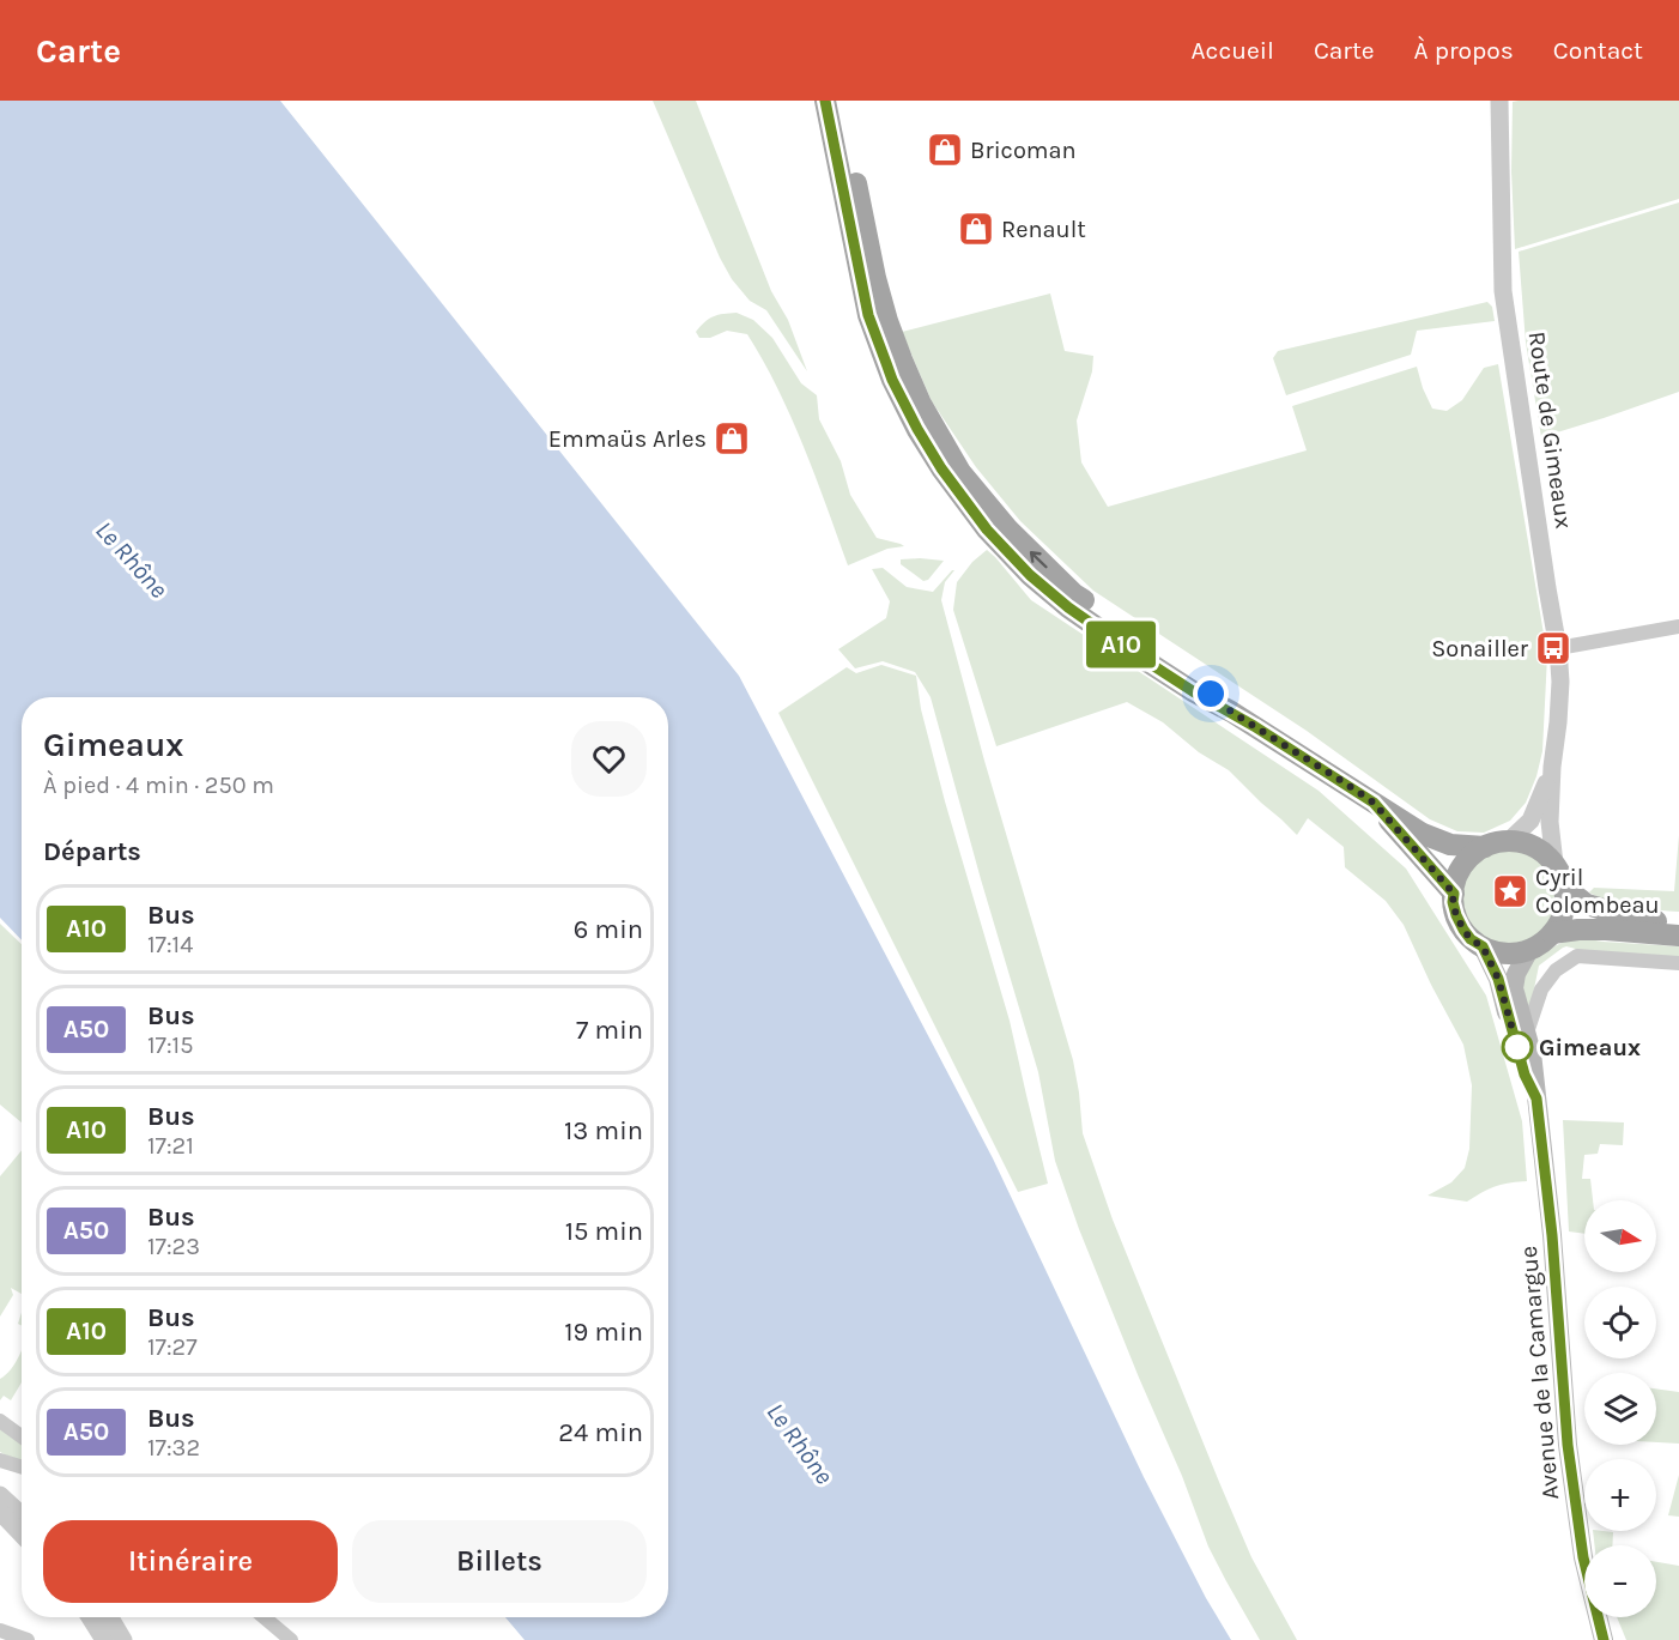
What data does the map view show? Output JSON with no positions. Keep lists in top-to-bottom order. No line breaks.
{"streets":{"main road":["Route de Gimeaux","Avenue de la Camargue"]},"crossings":[["Route de Gimeaux","Avenue de la Camargue"]],"water":["Le Rhône"],"places":{"shop":["Bricoman","Renault","Emmaüs Arles"],"bus stop":["Sonailler"],"place":["Cyril Colombeau"],"other":["Gimeaux"]},"lines":["bus line A10"],"north":"right","page":{"header":"Carte","nav":["Accueil","Carte","À propos","Contact"],"on_map":"A10","heading":[["Gimeaux","À pied · 4 min · 250 m"],"Départs"],"list":[{"mark":"A10","name":"Bus","note":"17:14","value":"6 min"},{"mark":"A50","name":"Bus","note":"17:15","value":"7 min"},{"mark":"A10","name":"Bus","note":"17:21","value":"13 min"},{"mark":"A50","name":"Bus","note":"17:23","value":"15 min"},{"mark":"A10","name":"Bus","note":"17:27","value":"19 min"},{"mark":"A50","name":"Bus","note":"17:32","value":"24 min"}],"map_buttons":["+","−"],"buttons":["Itinéraire","Billets"]}}
